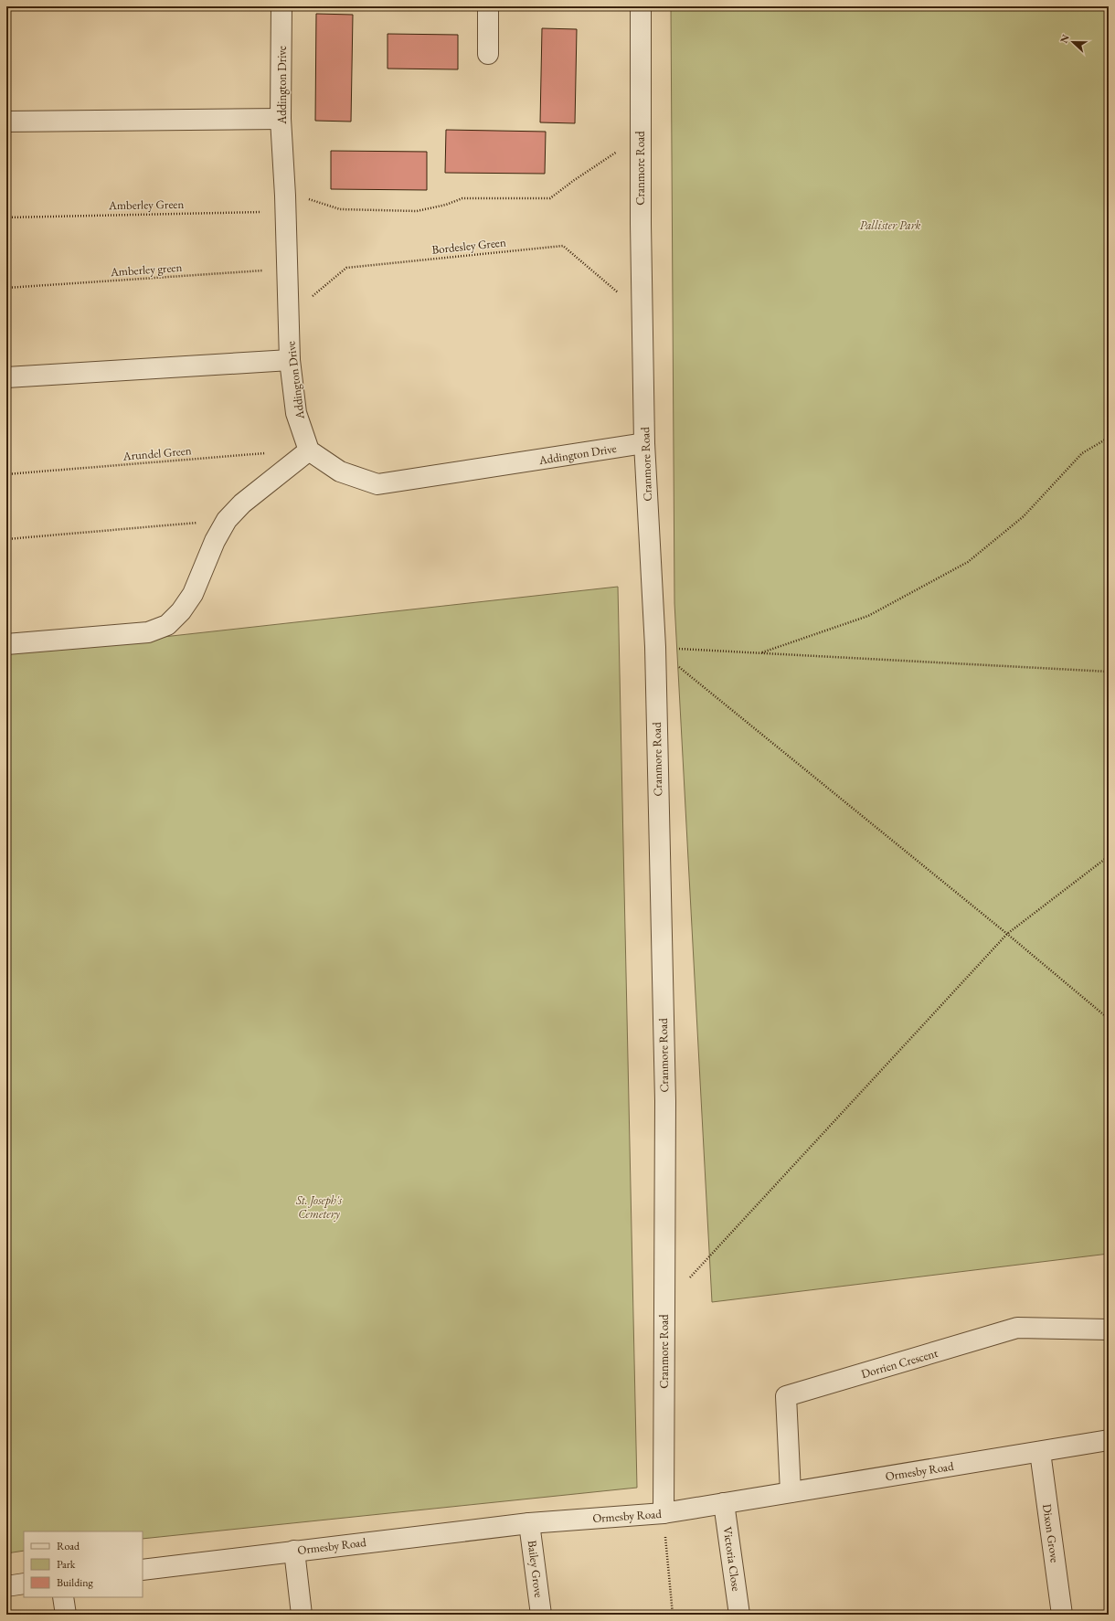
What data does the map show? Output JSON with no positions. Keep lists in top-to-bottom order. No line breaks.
{"streets":{"street":["Addington Drive","Cranmore Road","Dorrien Crescent","Ormesby Road","Dixon Grove","Victoria Close","Bailey Grove"],"path":["Amberley Green","Bordesley Green","Amberley green","Arundel Green"]},"crossings":[["Addington Drive","Cranmore Road"],["Addington Drive","Amberley Green"],["Addington Drive","Bordesley Green"],["Addington Drive","Amberley green"],["Cranmore Road","Amberley Green"],["Cranmore Road","Bordesley Green"],["Cranmore Road","Ormesby Road"],["Dorrien Crescent","Ormesby Road"],["Ormesby Road","Dixon Grove"],["Ormesby Road","Victoria Close"],["Ormesby Road","Bailey Grove"]],"parks":["Pallister Park","St. Joseph's Cemetery"],"legend":["Road","Park","Building"],"north":"left"}
